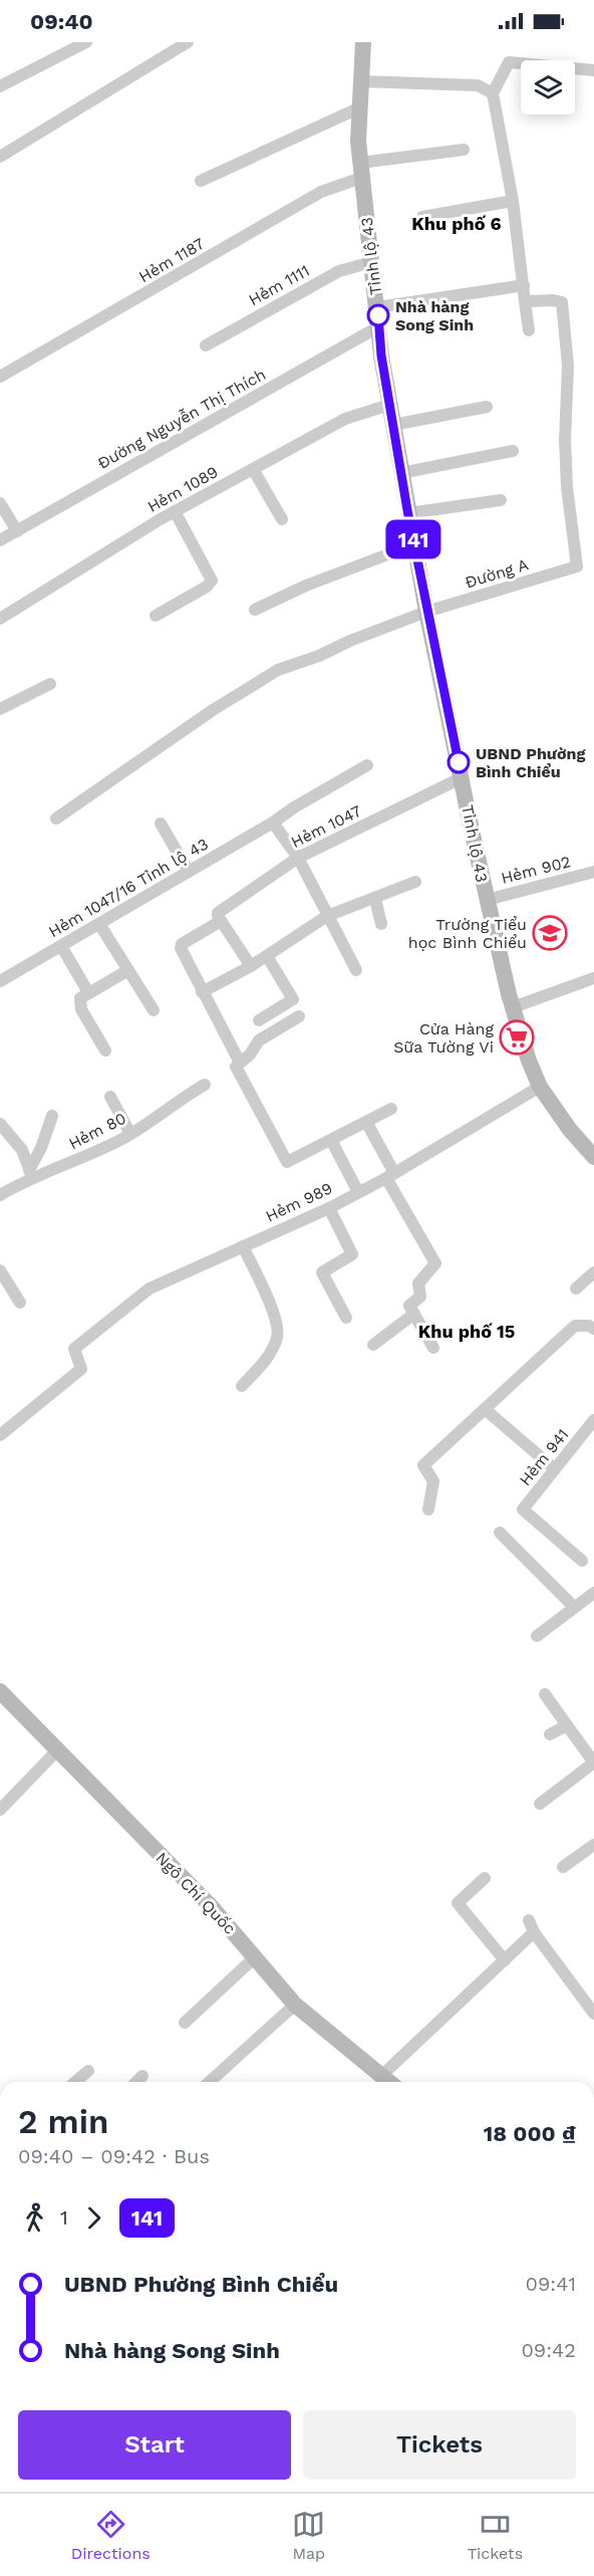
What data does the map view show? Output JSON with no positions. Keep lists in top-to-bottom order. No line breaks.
{"streets":{"main road":["Tỉnh lộ 43","Ngô Chí Quốc"],"street":["Hẻm 1187","Hẻm 1111","Đường Nguyễn Thị Thích","Hẻm 1089","Đường A","Hẻm 1047","Hẻm 902","Hẻm 1047/16 Tỉnh lộ 43","Hẻm 80","Hẻm 989","Hẻm 941"]},"crossings":[["Tỉnh lộ 43","Hẻm 1187"],["Tỉnh lộ 43","Hẻm 1111"],["Tỉnh lộ 43","Đường Nguyễn Thị Thích"],["Tỉnh lộ 43","Hẻm 1089"],["Tỉnh lộ 43","Đường A"],["Tỉnh lộ 43","Hẻm 1047"],["Tỉnh lộ 43","Hẻm 902"],["Tỉnh lộ 43","Hẻm 989"]],"districts":["Khu phố 6","Khu phố 15"],"places":{"other":["Nhà hàng Song Sinh","UBND Phường Bình Chiểu"],"school or university":["Trường Tiểu học Bình Chiểu"],"supermarket":["Cửa Hàng Sữa Tường Vi"]},"lines":["bus line 141"],"page":{"status":"09:40","on_map":"141","heading":["2 min","09:40 – 09:42 · Bus","18 000 ₫"],"legs":["1","141"],"list":[{"name":"UBND Phường Bình Chiểu","value":"09:41"},{"name":"Nhà hàng Song Sinh","value":"09:42"}],"buttons":["Start","Tickets"],"tabs":["Directions","Map","Tickets"]}}
